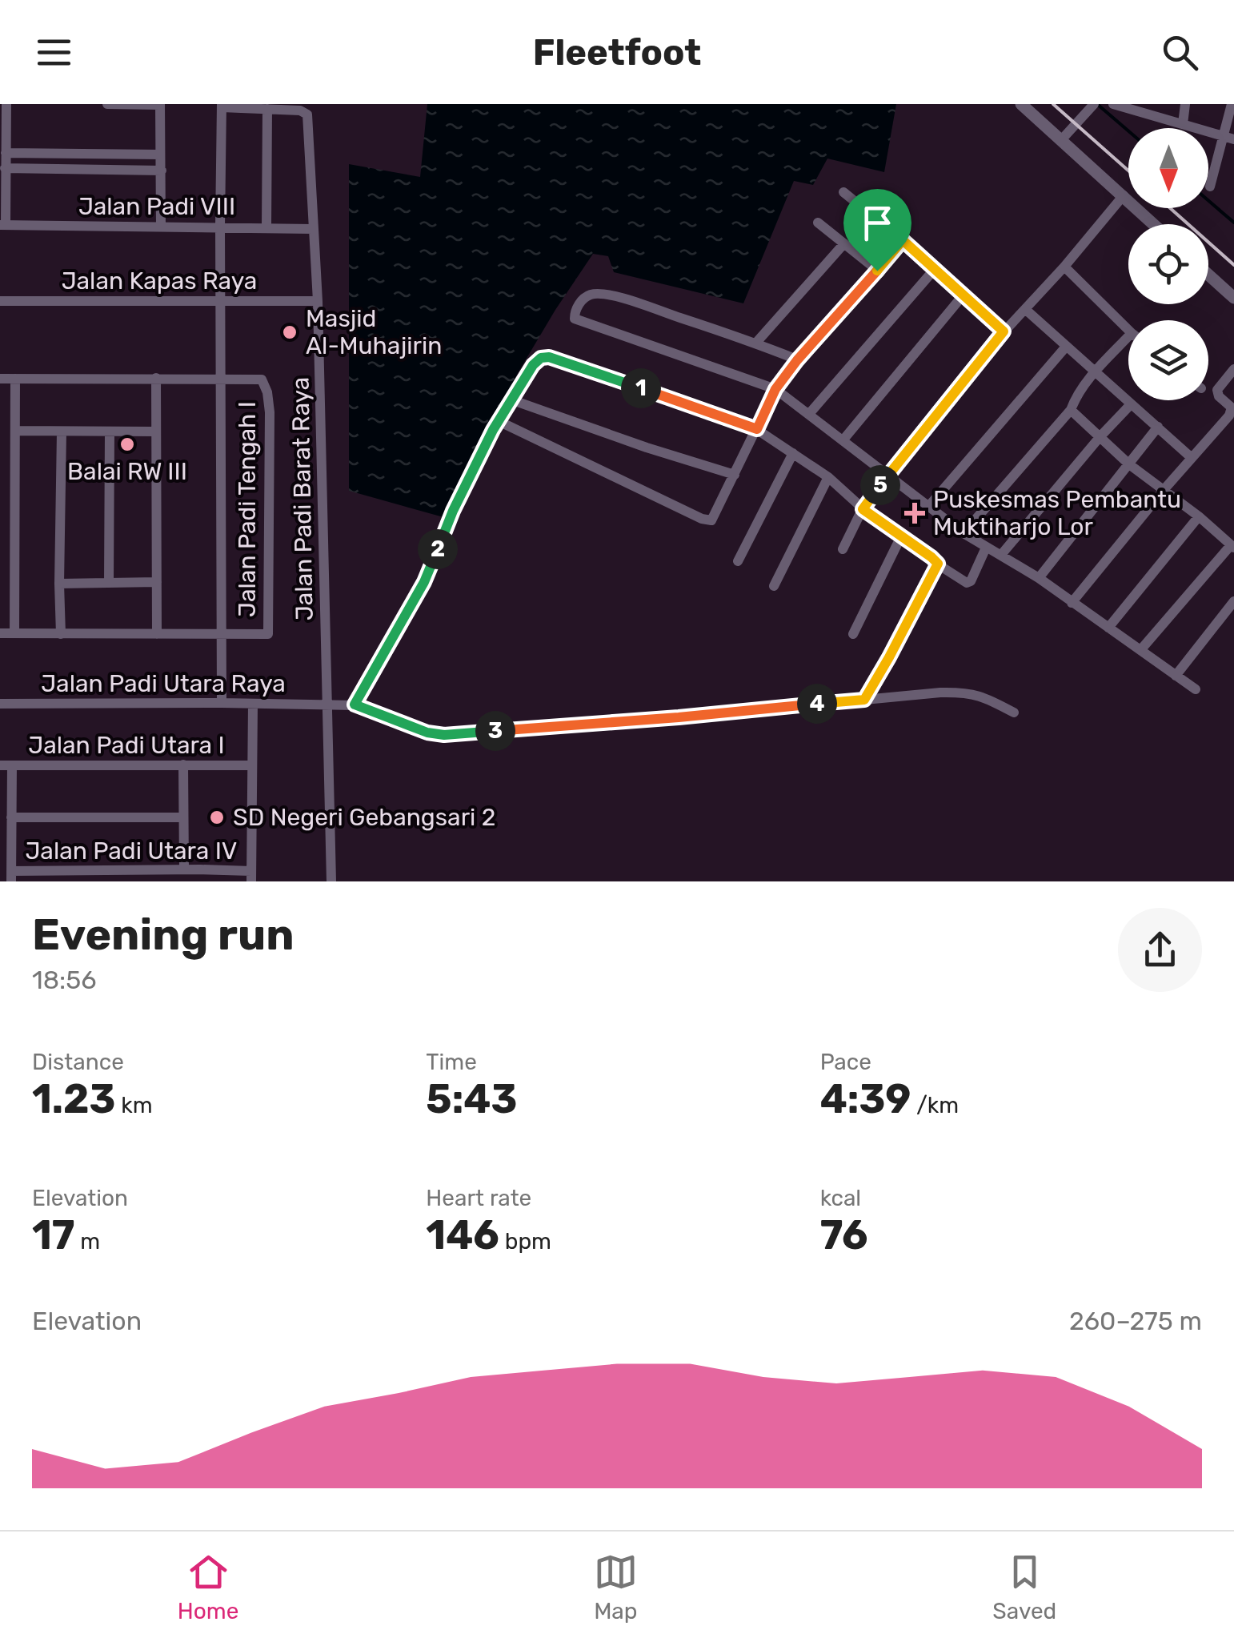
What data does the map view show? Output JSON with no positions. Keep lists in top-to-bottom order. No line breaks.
{"streets":{"street":["Jalan Padi VIII","Jalan Kapas Raya","Jalan Padi Barat Raya","Jalan Padi Tengah I","Jalan Padi Utara Raya","Jalan Padi Utara I","Jalan Padi Utara IV"]},"crossings":[["Jalan Padi VIII","Jalan Padi Barat Raya"],["Jalan Padi VIII","Jalan Padi Tengah I"],["Jalan Kapas Raya","Jalan Padi Barat Raya"],["Jalan Kapas Raya","Jalan Padi Tengah I"],["Jalan Padi Barat Raya","Jalan Padi Utara Raya"],["Jalan Padi Tengah I","Jalan Padi Utara Raya"]],"places":{"other":["Masjid Al-Muhajirin","Balai RW III","SD Negeri Gebangsari 2"],"health":["Puskesmas Pembantu Muktiharjo Lor"]},"north":"bottom","page":{"header":"Fleetfoot","pins":["1","5","2","4","3"],"heading":["Evening run","18:56"],"stats":[["Distance","1.23 km"],["Time","5:43"],["Pace","4:39 /km"],["Elevation","17 m"],["Heart rate","146 bpm"],["kcal","76"]],"chart":["Elevation","260–275 m"],"tabs":["Home","Map","Saved"]}}
